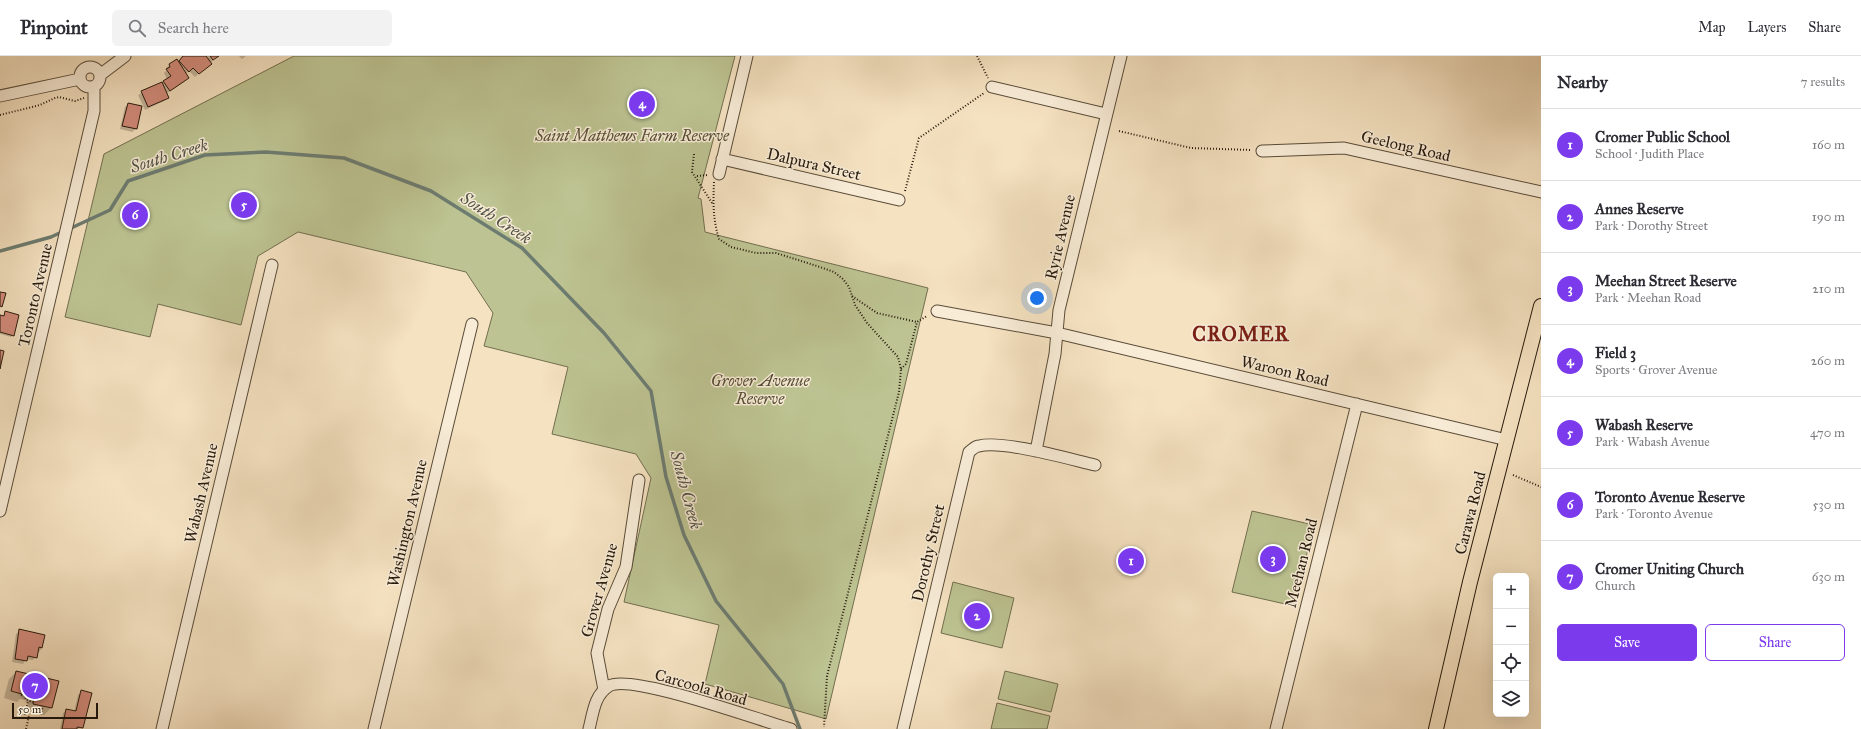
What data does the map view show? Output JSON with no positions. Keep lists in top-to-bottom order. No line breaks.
{"streets":{"main road":["Carawa Road"],"street":["Geelong Road","Dalpura Street","Ryrie Avenue","Toronto Avenue","Waroon Road","Wabash Avenue","Washington Avenue","Dorothy Street","Meehan Road","Grover Avenue","Carcoola Road"]},"crossings":[["Ryrie Avenue","Waroon Road"],["Ryrie Avenue","Dorothy Street"],["Waroon Road","Carawa Road"],["Waroon Road","Meehan Road"],["Grover Avenue","Carcoola Road"]],"districts":["CROMER"],"water":["South Creek"],"parks":["Saint Matthews Farm Reserve","Grover Avenue Reserve"],"scale_bar":"50 m","page":{"header":"Pinpoint","search":"Search here","nav":["Map","Layers","Share"],"heading":["Nearby","7 results"],"pins":["4","5","6","3","1","2","7"],"list":[{"mark":"1","name":"Cromer Public School","note":"School · Judith Place","value":"160 m"},{"mark":"2","name":"Annes Reserve","note":"Park · Dorothy Street","value":"190 m"},{"mark":"3","name":"Meehan Street Reserve","note":"Park · Meehan Road","value":"210 m"},{"mark":"4","name":"Field 3","note":"Sports · Grover Avenue","value":"260 m"},{"mark":"5","name":"Wabash Reserve","note":"Park · Wabash Avenue","value":"470 m"},{"mark":"6","name":"Toronto Avenue Reserve","note":"Park · Toronto Avenue","value":"530 m"},{"mark":"7","name":"Cromer Uniting Church","note":"Church","value":"630 m"}],"map_buttons":["+","−"],"buttons":["Save","Share"],"scale":"50 m"}}
